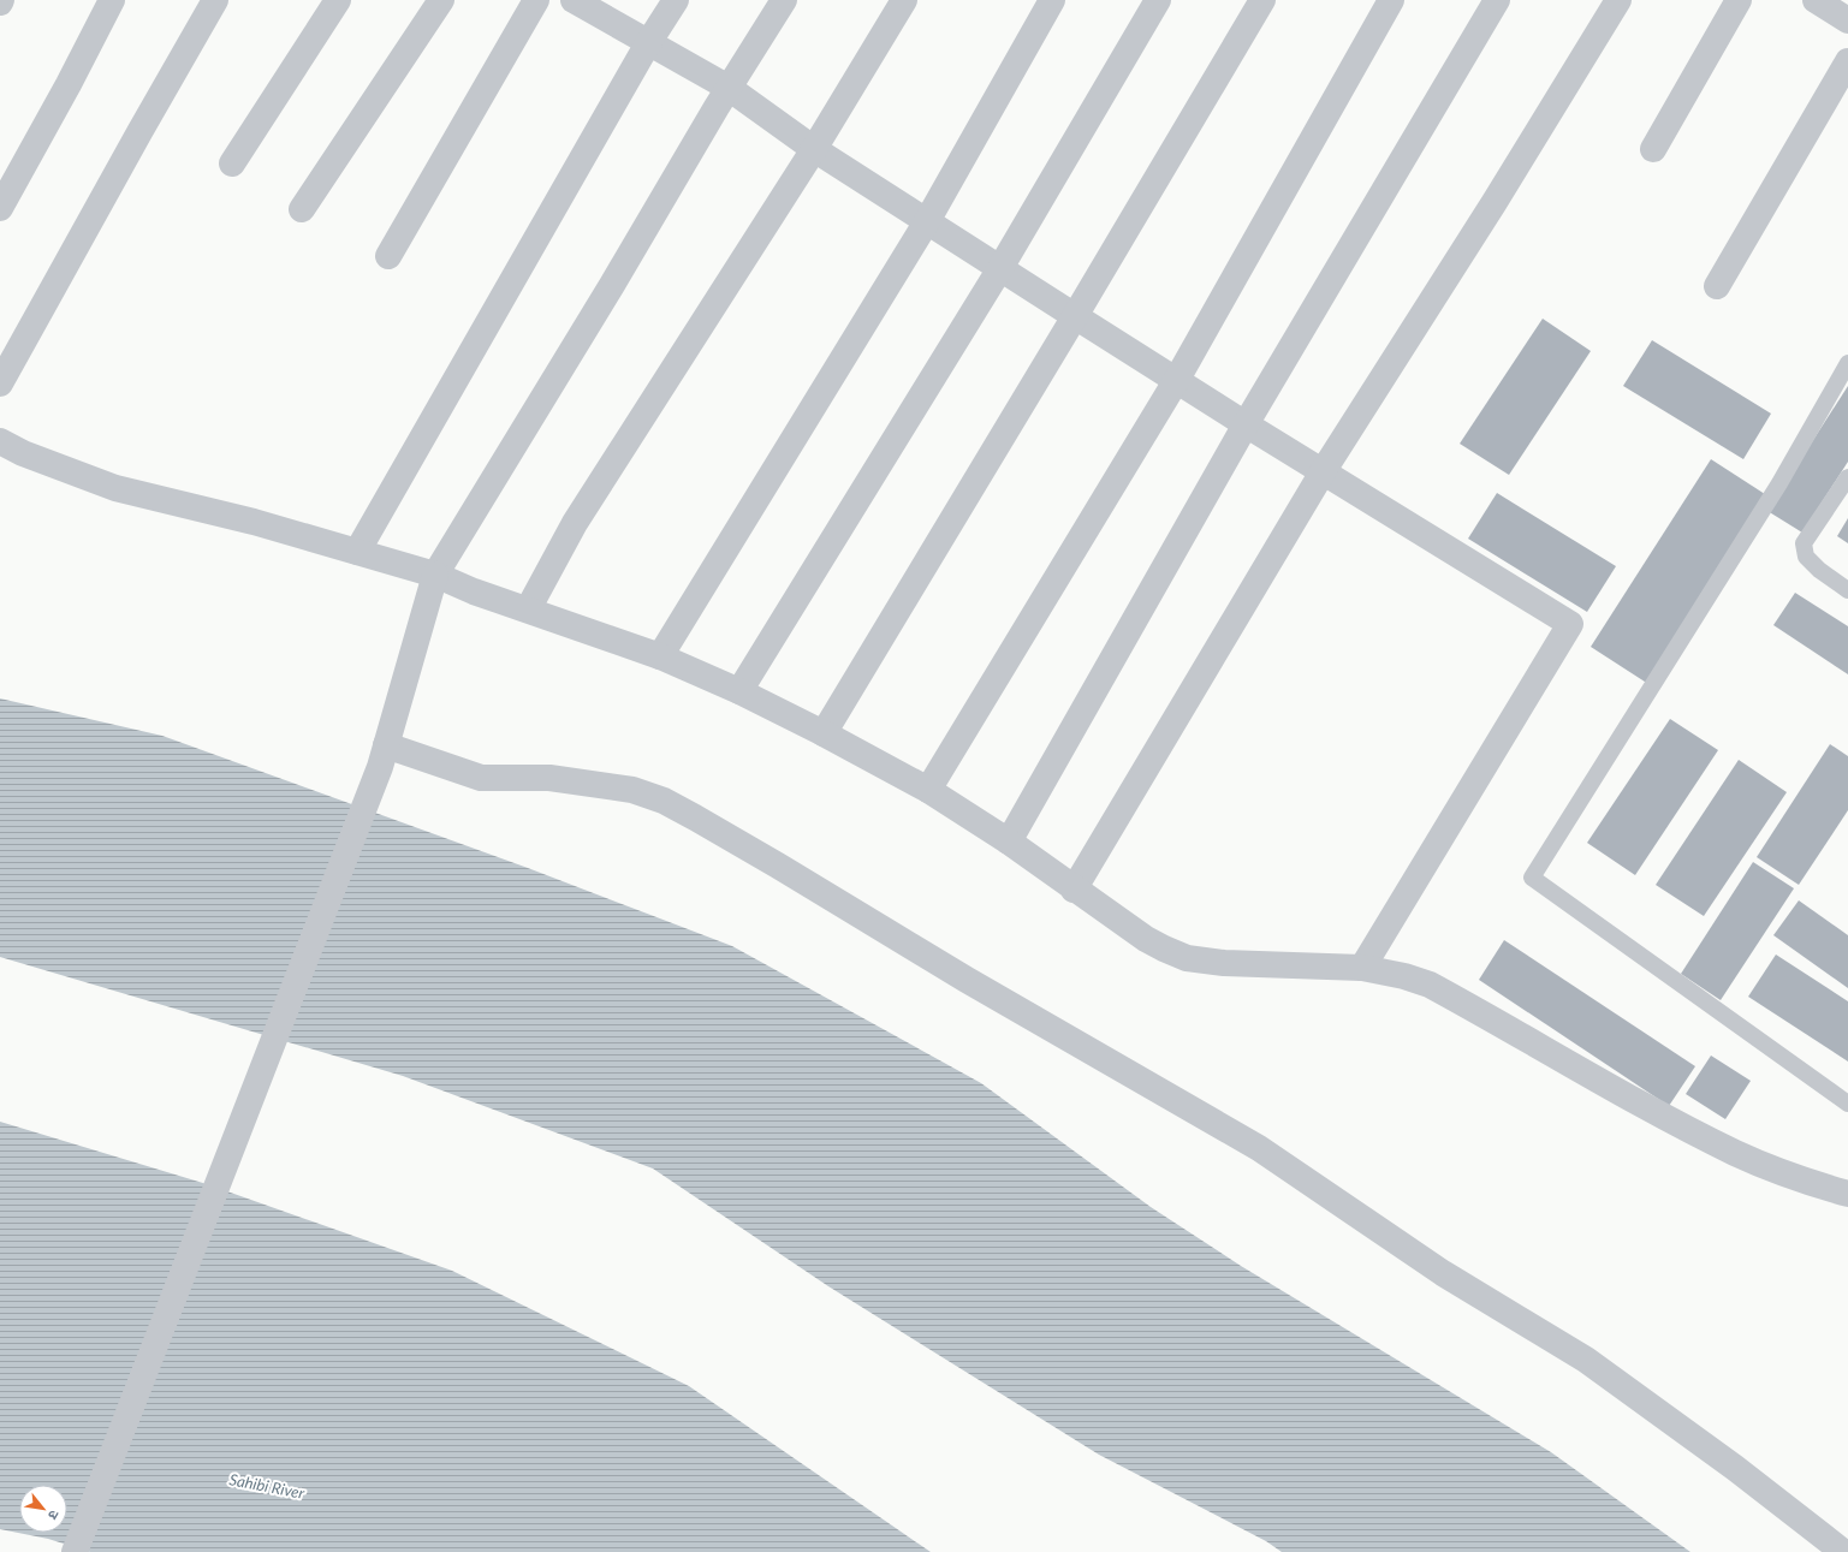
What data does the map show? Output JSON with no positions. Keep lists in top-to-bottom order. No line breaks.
{"water":["Sahibi River"],"north":"bottom right"}
